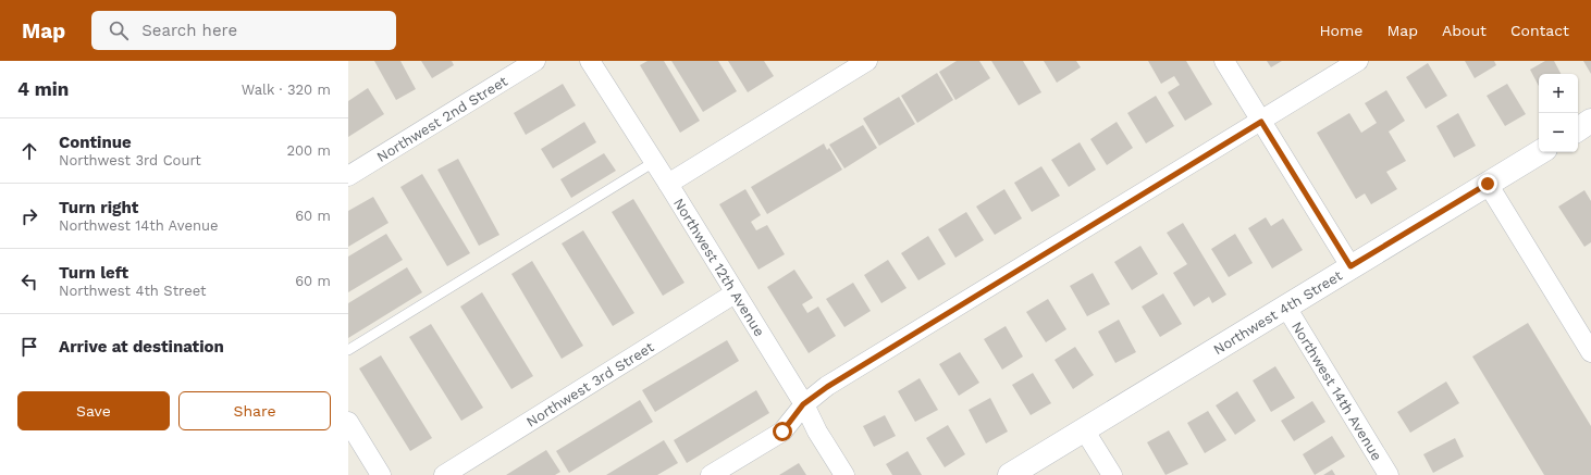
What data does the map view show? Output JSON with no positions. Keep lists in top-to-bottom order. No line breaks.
{"streets":{"street":["Northwest 2nd Street","Northwest 12th Avenue","Northwest 4th Street","Northwest 3rd Street","Northwest 14th Avenue"]},"crossings":[["Northwest 12th Avenue","Northwest 3rd Street"],["Northwest 4th Street","Northwest 14th Avenue"]],"page":{"header":"Map","search":"Search here","nav":["Home","Map","About","Contact"],"heading":["4 min","Walk · 320 m"],"map_buttons":["+","−"],"list":[["Continue","Northwest 3rd Court","200 m"],["Turn right","Northwest 14th Avenue","60 m"],["Turn left","Northwest 4th Street","60 m"],"Arrive at destination"],"buttons":["Save","Share"]}}
